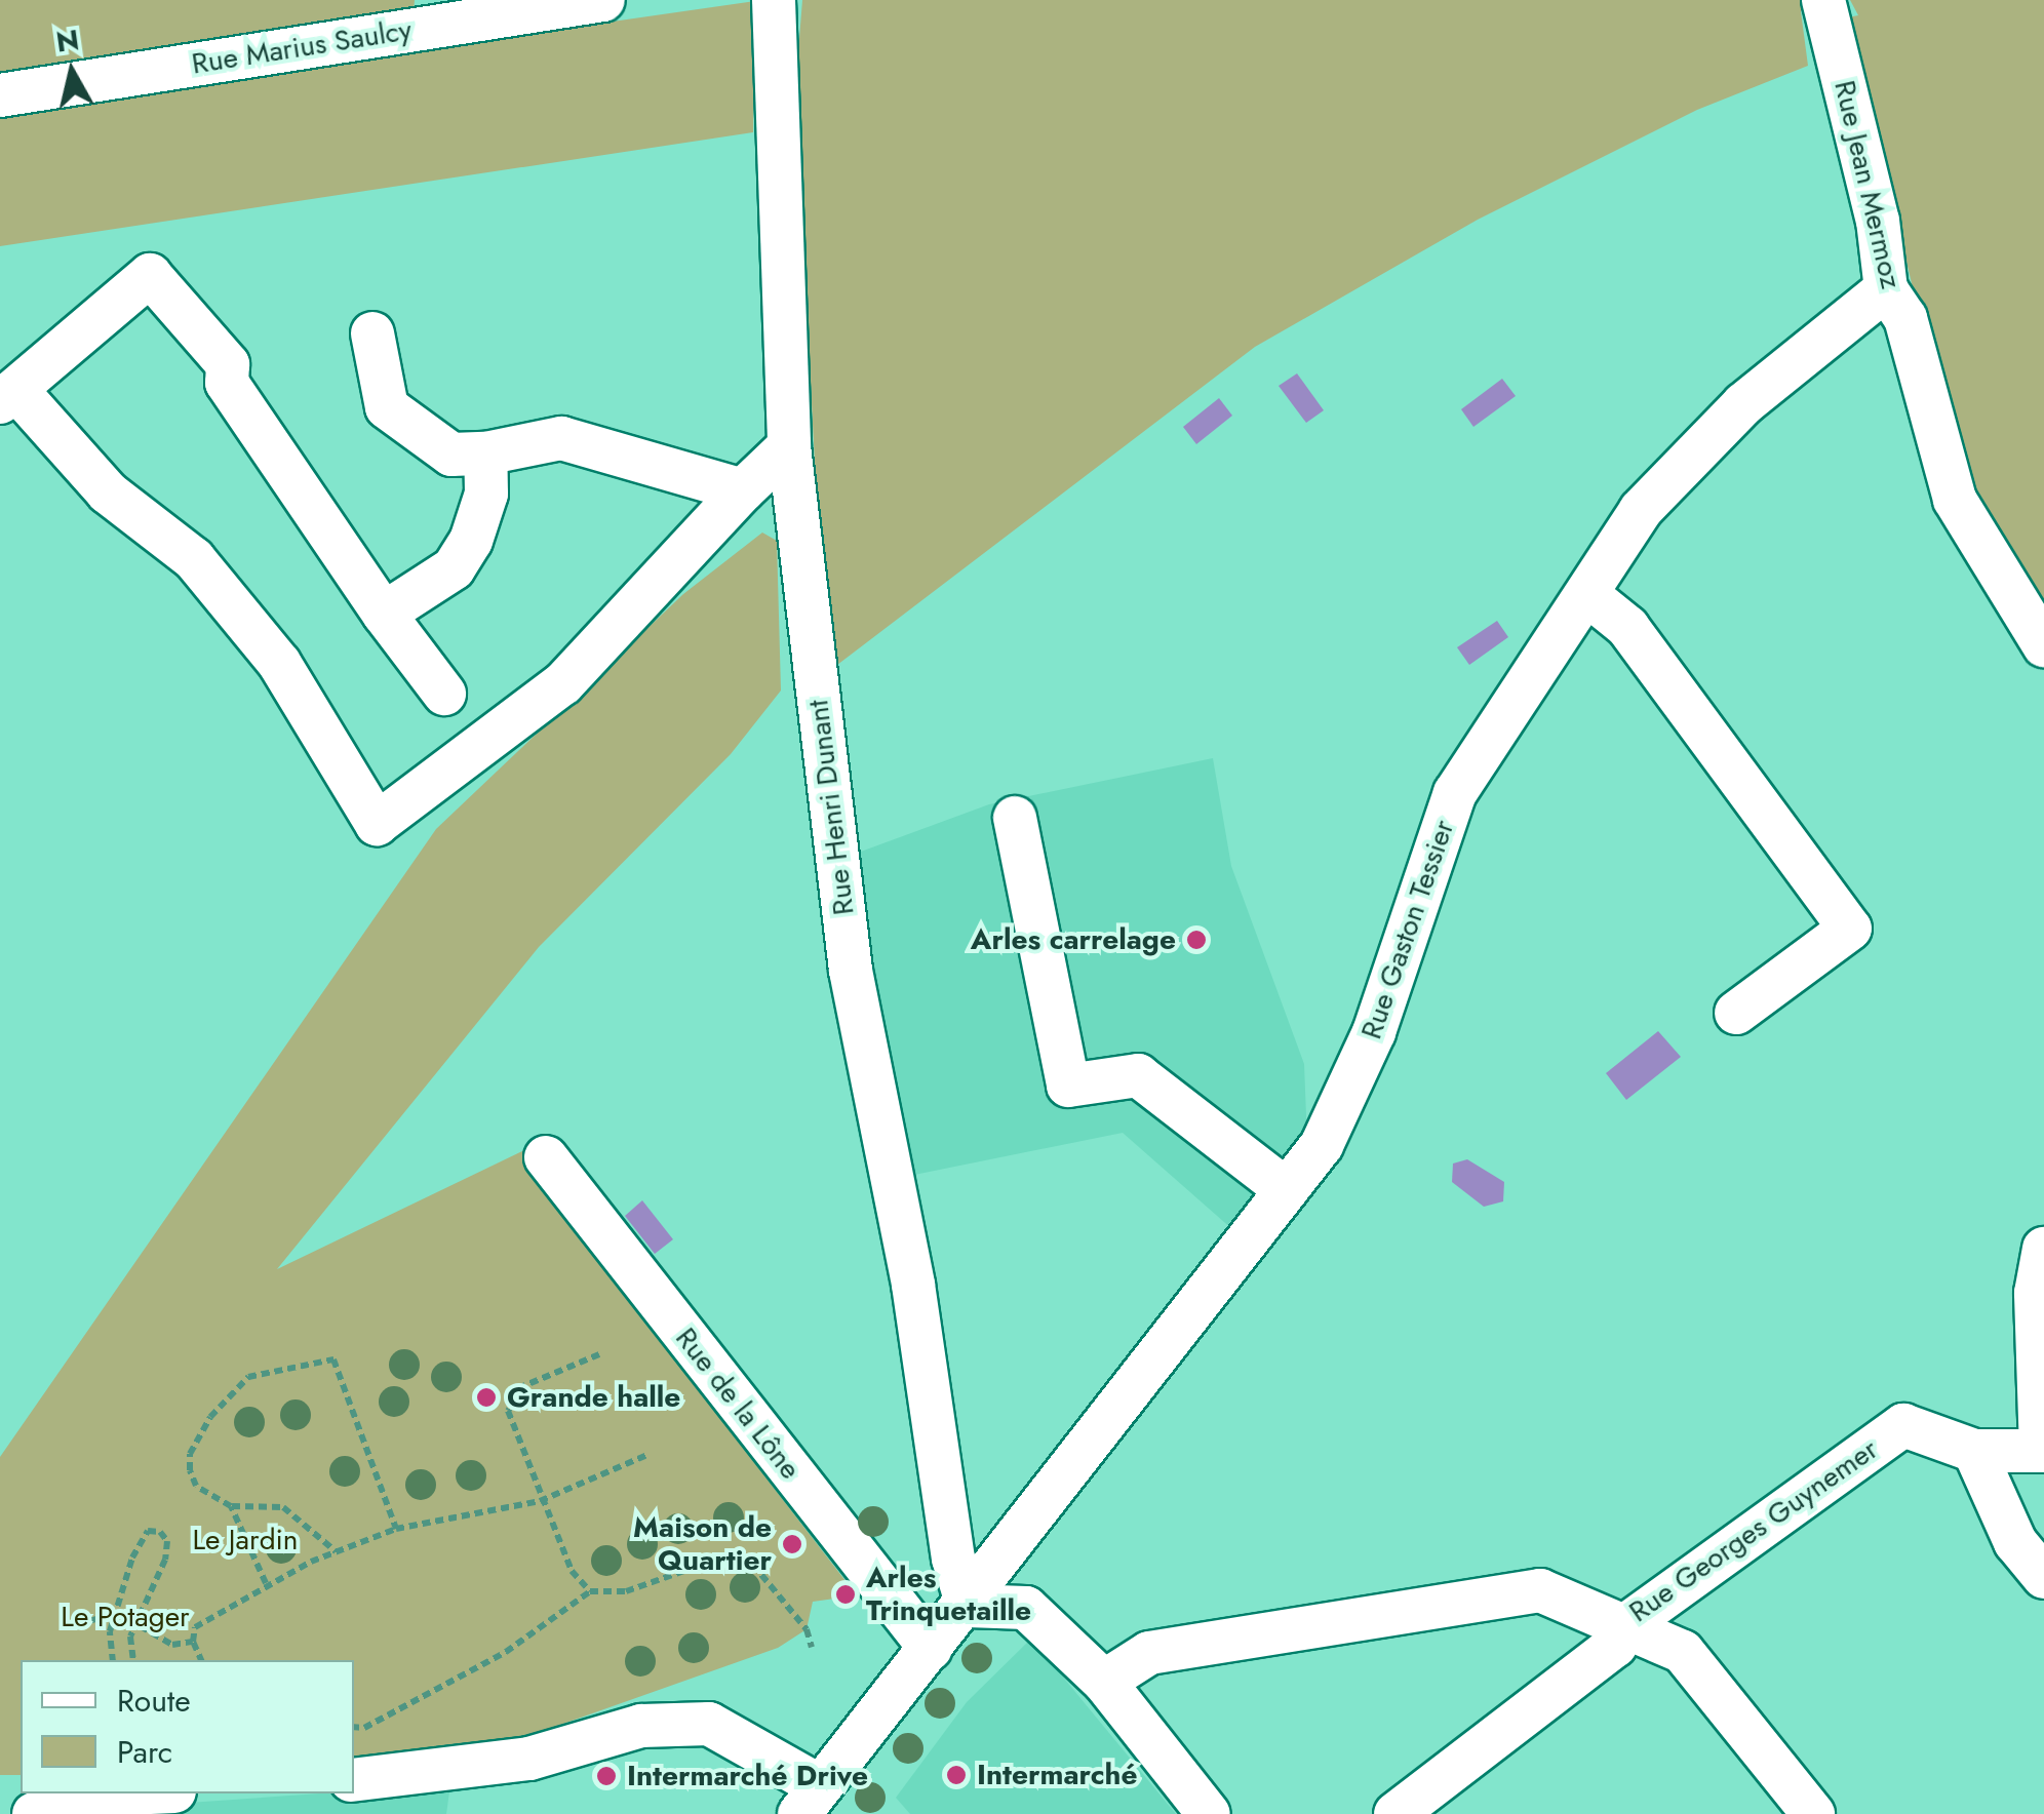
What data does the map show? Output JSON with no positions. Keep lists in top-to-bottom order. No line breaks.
{"streets":{"street":["Rue Marius Saulcy","Rue Jean Mermoz","Rue Henri Dunant","Rue Gaston Tessier","Rue de la Lône","Rue Georges Guynemer"]},"crossings":[["Rue Jean Mermoz","Rue Gaston Tessier"],["Rue Henri Dunant","Rue Gaston Tessier"],["Rue Gaston Tessier","Rue de la Lône"]],"parks":["Le Jardin","Le Potager"],"places":["Arles carrelage","Grande halle","Maison de Quartier","Arles Trinquetaille","Intermarché","Intermarché Drive"],"legend":["Route","Parc"],"north":"top"}
